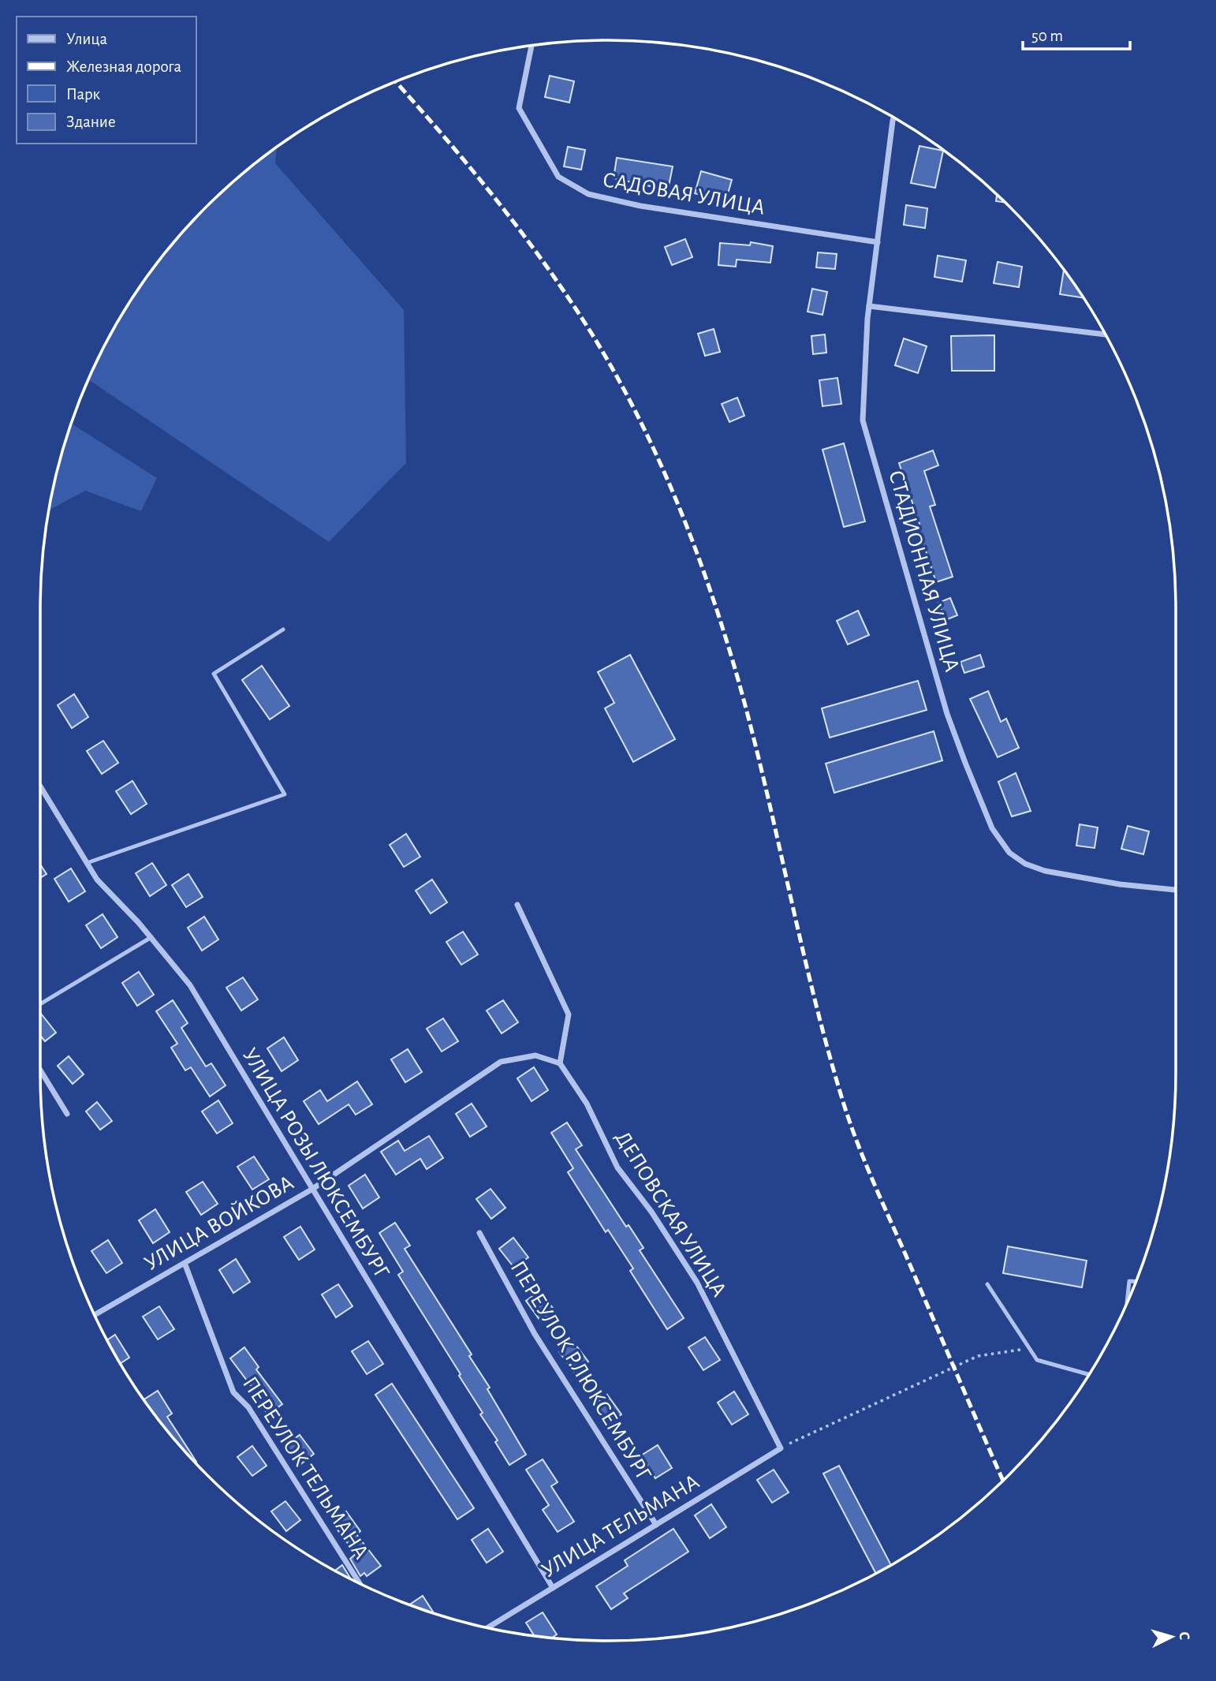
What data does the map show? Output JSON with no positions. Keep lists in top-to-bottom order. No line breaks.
{"streets":{"street":["САДОВАЯ УЛИЦА","СТАДИОННАЯ УЛИЦА","УЛИЦА РОЗЫ ЛЮКСЕМБУРГ","ДЕПОВСКАЯ УЛИЦА","УЛИЦА ВОЙКОВА","ПЕРЕУЛОК Р.ЛЮКСЕМБУРГ","ПЕРЕУЛОК ТЕЛЬМАНА","УЛИЦА ТЕЛЬМАНА"]},"crossings":[["САДОВАЯ УЛИЦА","СТАДИОННАЯ УЛИЦА"],["УЛИЦА РОЗЫ ЛЮКСЕМБУРГ","УЛИЦА ВОЙКОВА"],["УЛИЦА РОЗЫ ЛЮКСЕМБУРГ","УЛИЦА ТЕЛЬМАНА"],["ДЕПОВСКАЯ УЛИЦА","УЛИЦА ВОЙКОВА"],["ДЕПОВСКАЯ УЛИЦА","УЛИЦА ТЕЛЬМАНА"],["УЛИЦА ВОЙКОВА","ПЕРЕУЛОК ТЕЛЬМАНА"],["ПЕРЕУЛОК Р.ЛЮКСЕМБУРГ","УЛИЦА ТЕЛЬМАНА"]],"legend":["Улица","Железная дорога","Парк","Здание"],"scale_bar":"50 m","north":"right"}
